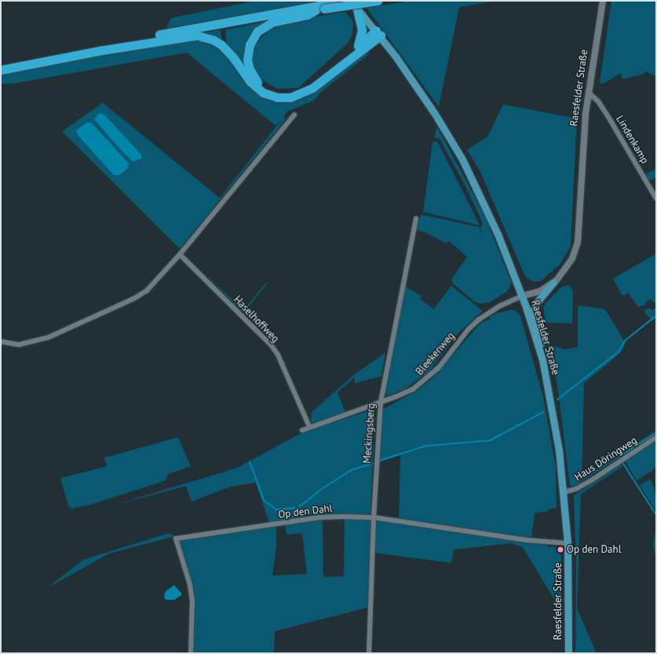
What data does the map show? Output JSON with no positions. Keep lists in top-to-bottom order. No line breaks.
{"streets":{"main road":["Raesfelder Straße"],"street":["Lindenkamp","Haselhoffweg","Bleekenweg","Meckingsberg","Haus Döringweg","Op den Dahl"]},"crossings":[["Raesfelder Straße","Lindenkamp"],["Raesfelder Straße","Bleekenweg"],["Raesfelder Straße","Haus Döringweg"],["Raesfelder Straße","Op den Dahl"],["Haselhoffweg","Bleekenweg"],["Bleekenweg","Meckingsberg"],["Meckingsberg","Op den Dahl"]],"places":["Op den Dahl"]}
